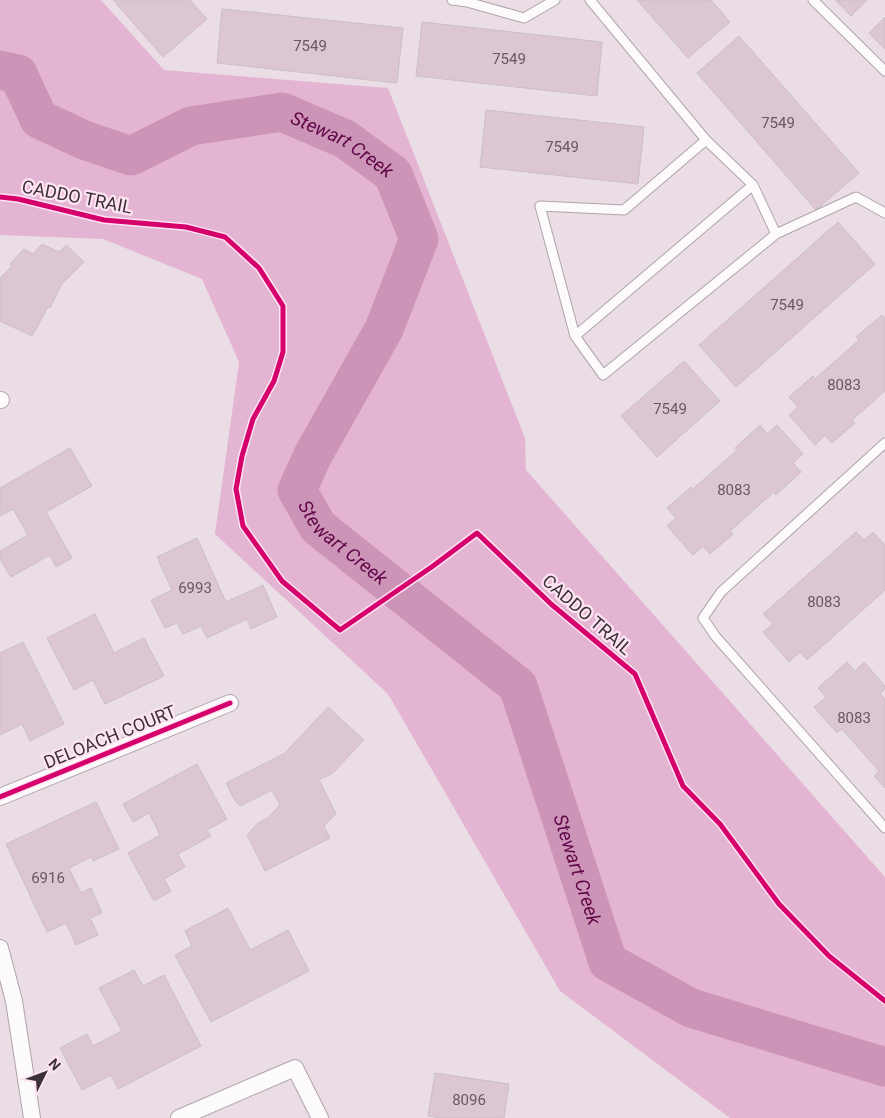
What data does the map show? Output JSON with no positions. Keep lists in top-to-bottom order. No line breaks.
{"streets":{"street":["DELOACH COURT"],"cycle path":["CADDO TRAIL"]},"water":["Stewart Creek"],"house_numbers":["7549","7549","7549","7549","7549","8083","7549","8083","6993","8083","8083","6916","8096"],"north":"top right"}
